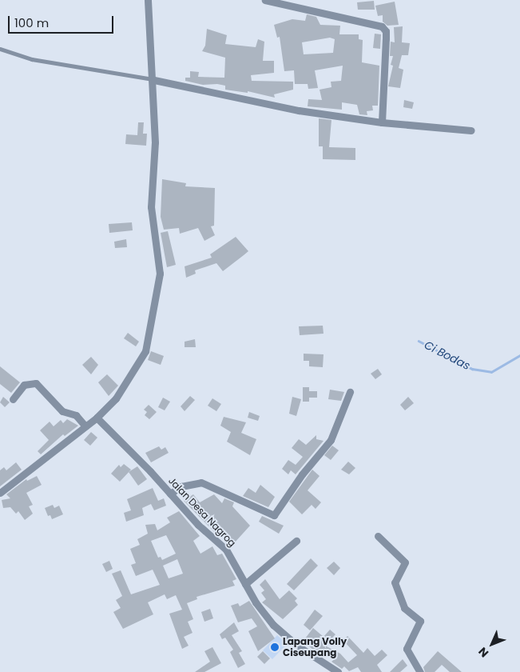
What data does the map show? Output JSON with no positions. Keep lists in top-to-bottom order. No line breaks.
{"streets":{"street":["Jalan Desa Nagrog"]},"water":["Ci Bodas"],"places":["Lapang Volly Ciseupang"],"scale_bar":"100 m","north":"bottom left"}
